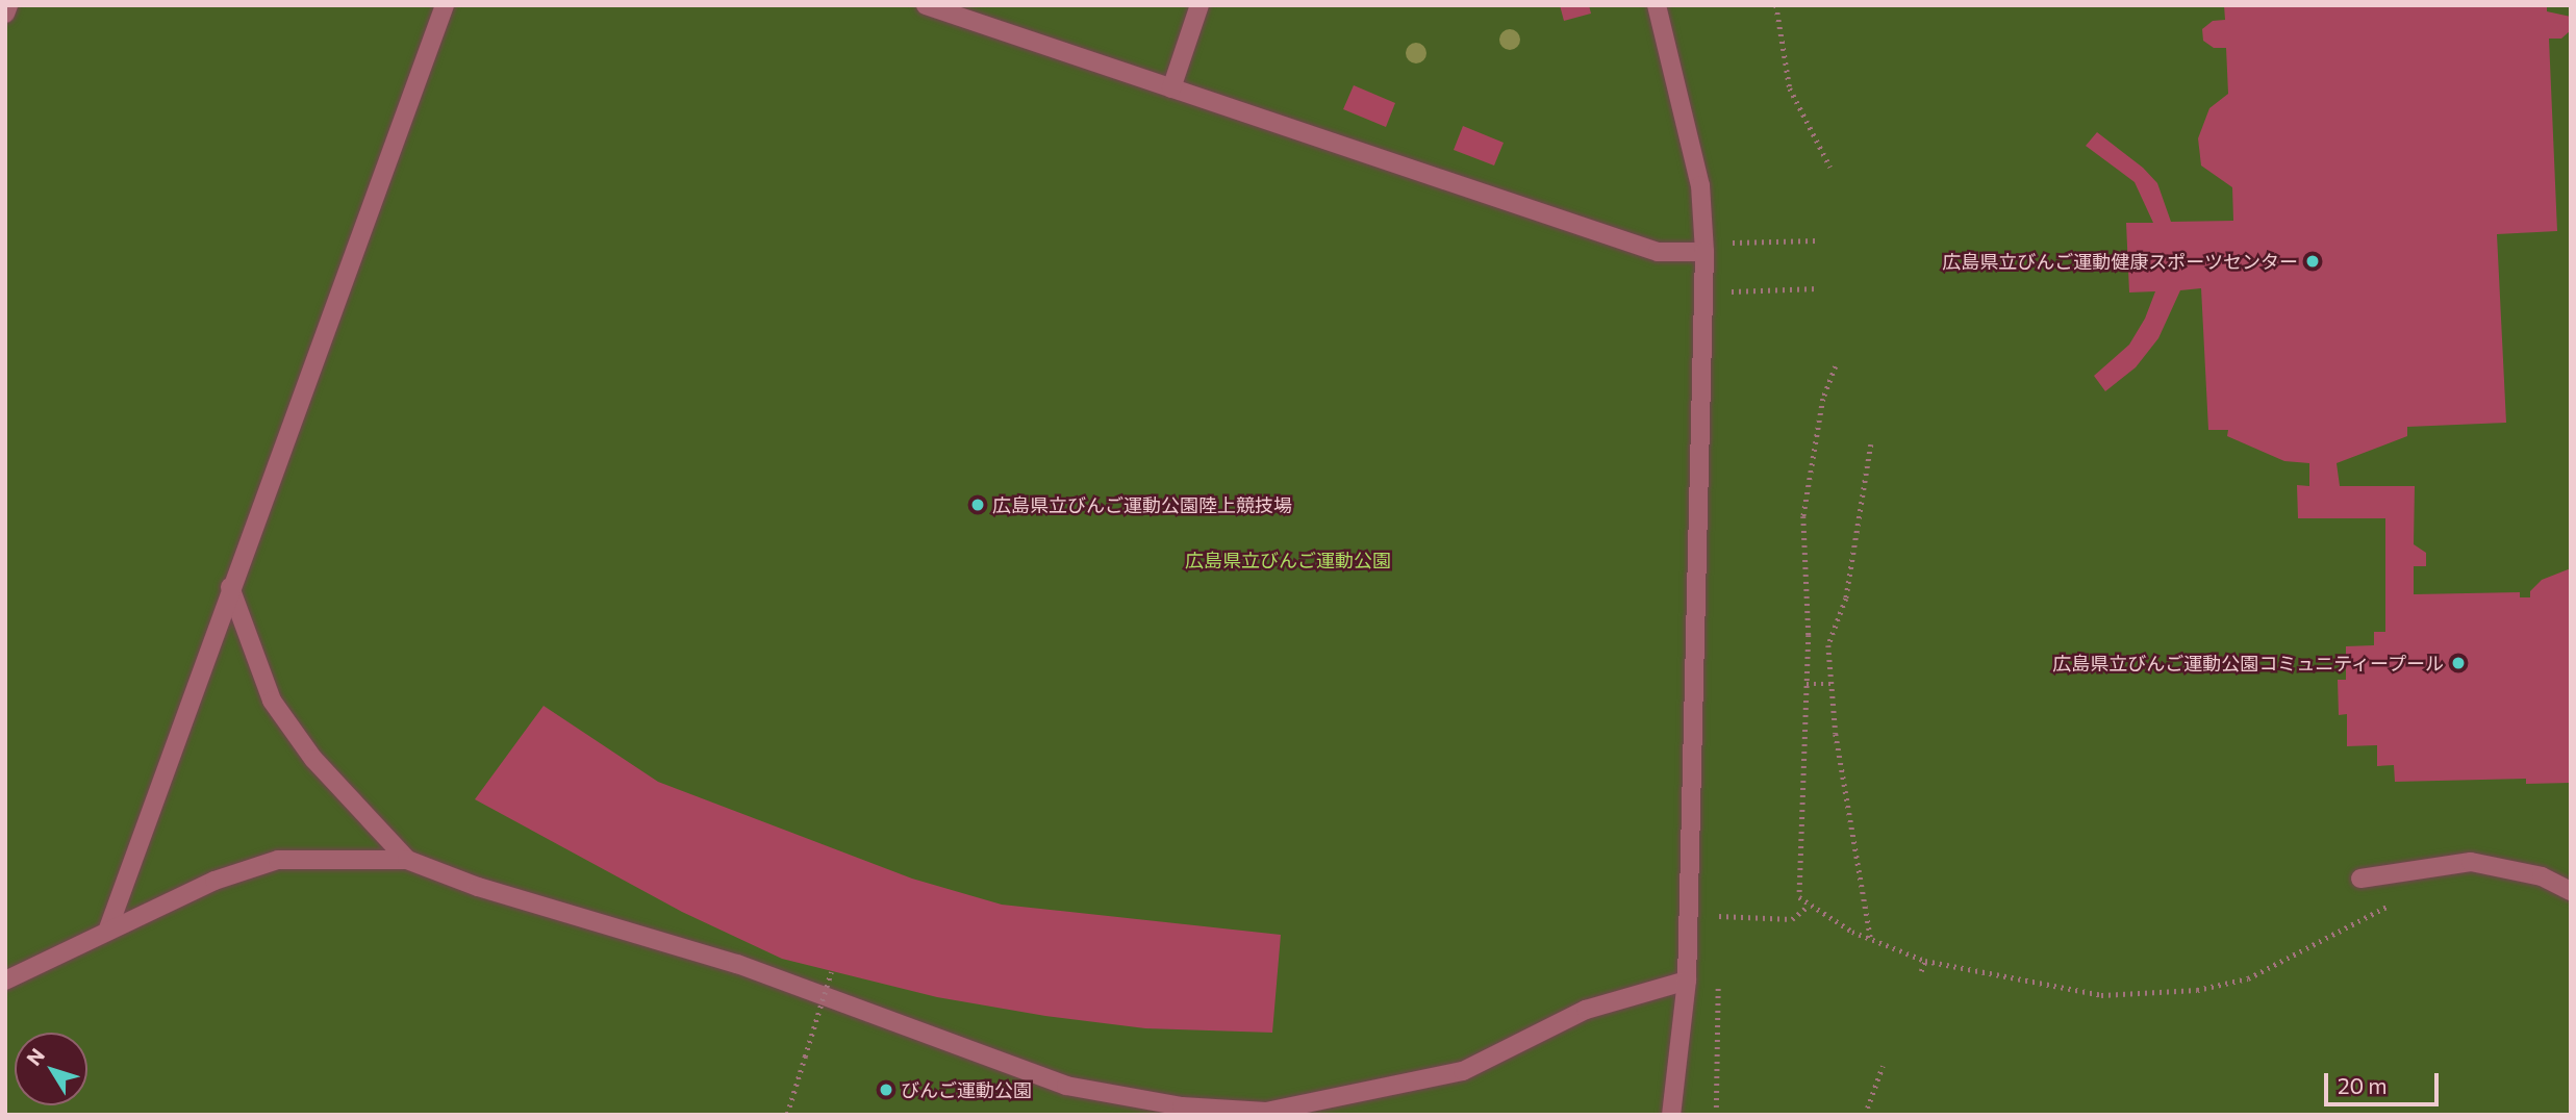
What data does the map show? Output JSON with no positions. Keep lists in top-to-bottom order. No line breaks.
{"parks":["広島県立びんご運動公園"],"places":["広島県立びんご運動健康スポーツセンター","広島県立びんご運動公園陸上競技場","広島県立びんご運動公園コミュニティープール","びんご運動公園"],"scale_bar":"20 m","north":"top left"}
